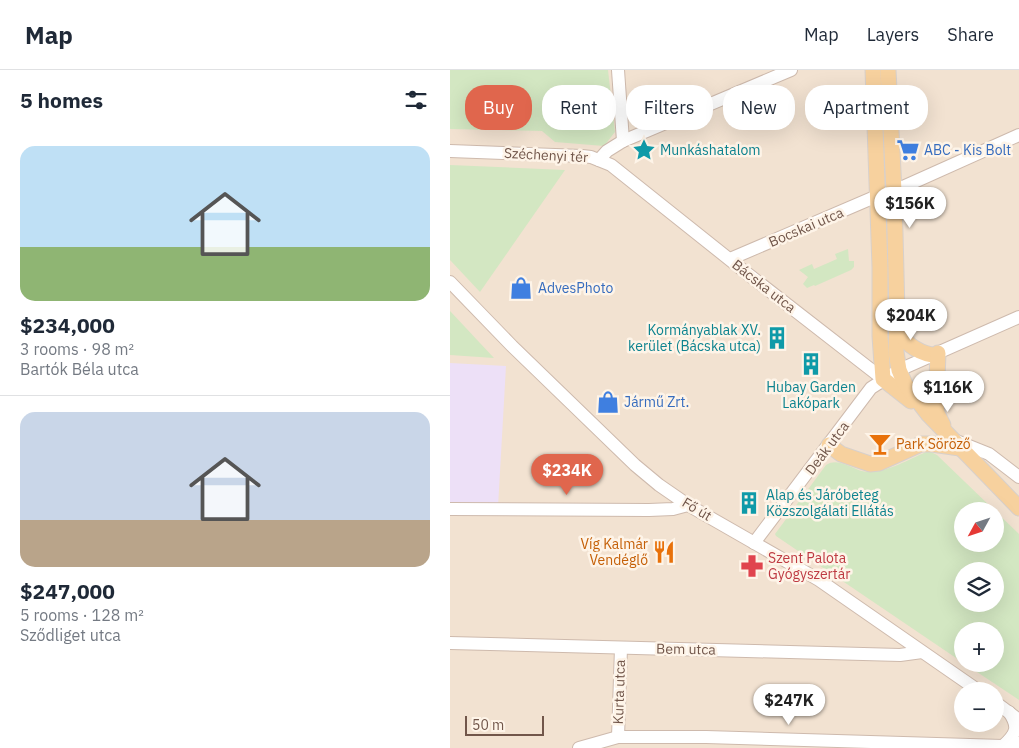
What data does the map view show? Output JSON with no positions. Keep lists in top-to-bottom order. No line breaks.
{"streets":{"main road":["Bácska utca"],"street":["Széchenyi tér","Bocskai utca","Deák utca","Fő út","Bem utca","Kurta utca"]},"crossings":[["Széchenyi tér","Bácska utca"],["Bocskai utca","Bácska utca"],["Bácska utca","Deák utca"],["Deák utca","Fő út"],["Fő út","Bem utca"],["Bem utca","Kurta utca"]],"places":{"place":["Munkáshatalom"],"supermarket":["ABC - Kis Bolt"],"shop":["AdvesPhoto","Jármű Zrt."],"building":["Kormányablak XV. kerület (Bácska utca)","Hubay Garden Lakópark","Alap és Járóbeteg Közszolgálati Ellátás"],"bar":["Park Söröző"],"restaurant":["Víg Kalmár Vendéglő"],"pharmacy":["Szent Palota Gyógyszertár"]},"scale_bar":"50 m","north":"bottom left","page":{"header":"Map","nav":["Map","Layers","Share"],"heading":"5 homes","chip":["Buy","Rent","Filters","New","Apartment"],"list":[{"name":"$234,000","note":"3 rooms · 98 m² · Bartók Béla utca"},{"name":"$247,000","note":"5 rooms · 128 m² · Sződliget utca"}],"price":["$156K","$204K","$116K","$234K","$247K"],"map_buttons":["+","−"],"scale":"50 m"}}
